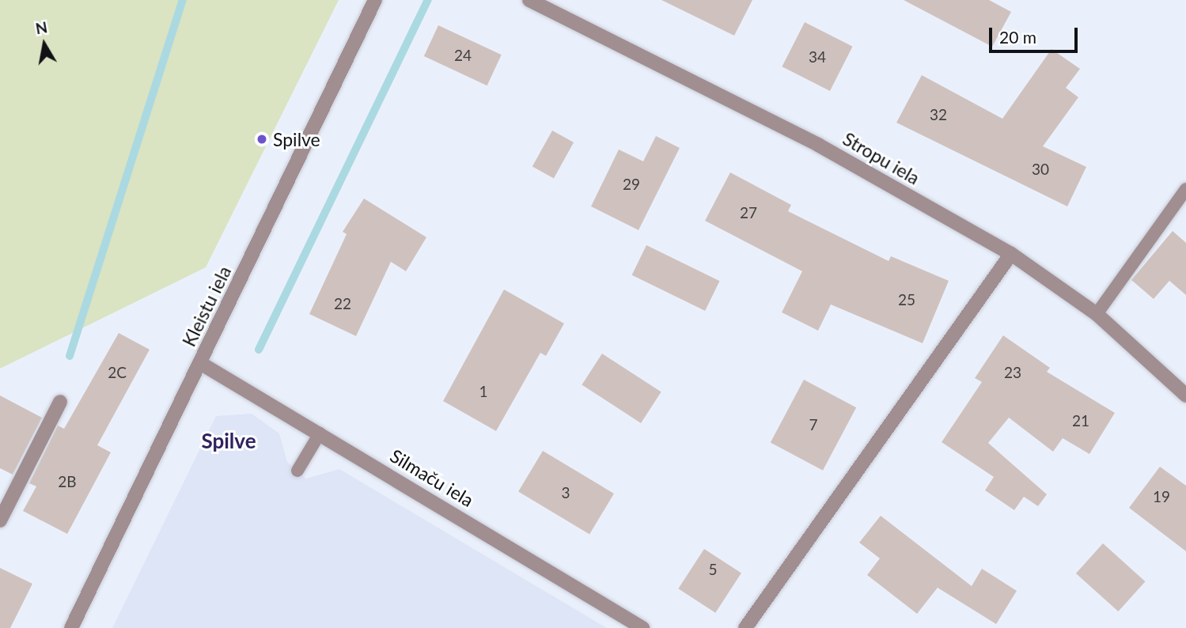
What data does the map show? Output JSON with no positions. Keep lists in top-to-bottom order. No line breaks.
{"streets":{"street":["Stropu iela","Kleistu iela","Silmaču iela"]},"crossings":[["Kleistu iela","Silmaču iela"]],"districts":["Spilve"],"places":["Spilve"],"house_numbers":["24","34","32","30","29","27","25","22","2C","23","1","21","7","2B","3","19","5"],"scale_bar":"20 m","north":"top"}
